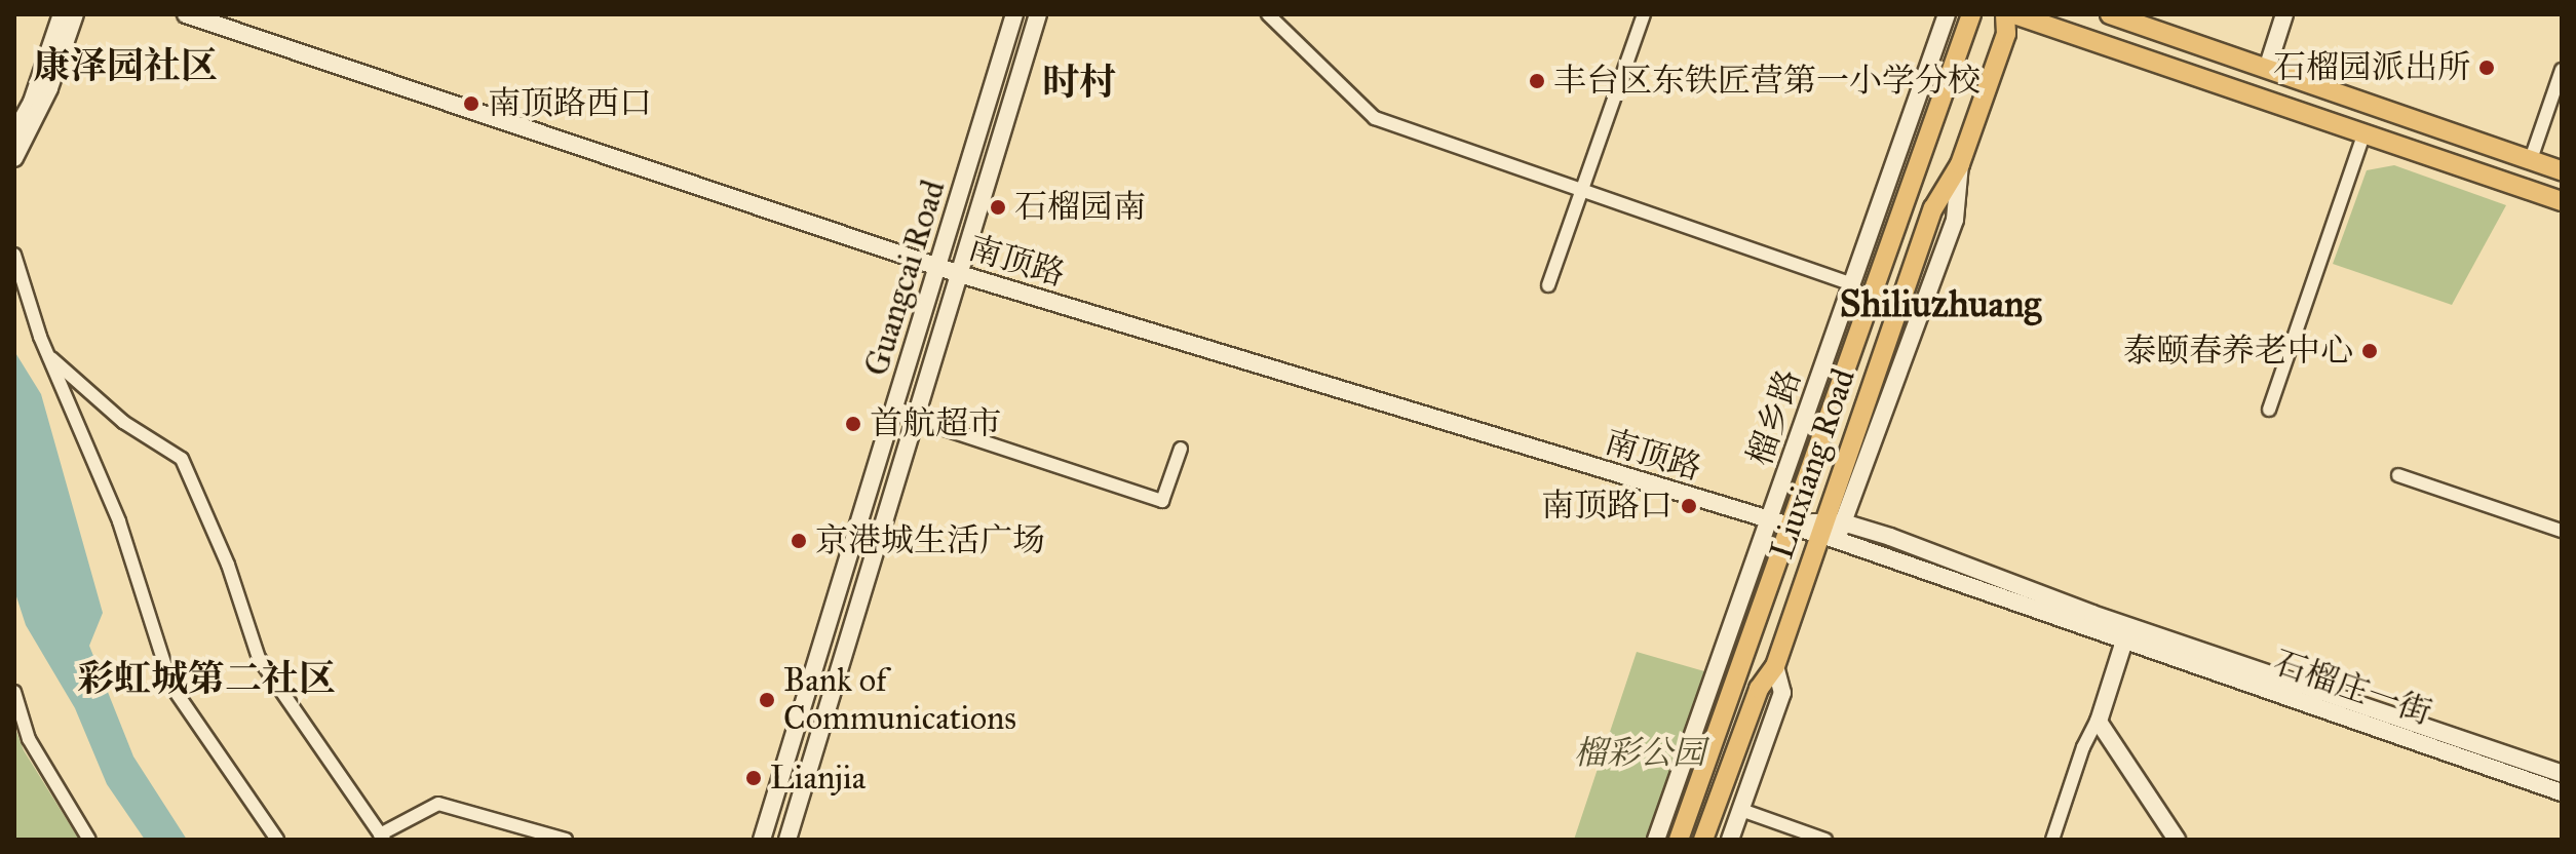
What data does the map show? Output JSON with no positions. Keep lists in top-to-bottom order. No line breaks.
{"streets":{"main road":["Liuxiang Road"],"street":["南顶路","Guangcai Road","榴乡路","石榴庄一街"]},"crossings":[["南顶路","Guangcai Road"],["南顶路","榴乡路"],["南顶路","Liuxiang Road"],["南顶路","石榴庄一街"]],"districts":["康泽园社区","时村","Shiliuzhuang","彩虹城第二社区"],"parks":["榴彩公园"],"places":["石榴园派出所","丰台区东铁匠营第一小学分校","南顶路西口","石榴园南","泰颐春养老中心","首航超市","南顶路口","京港城生活广场","Bank of Communications","Lianjia"]}
